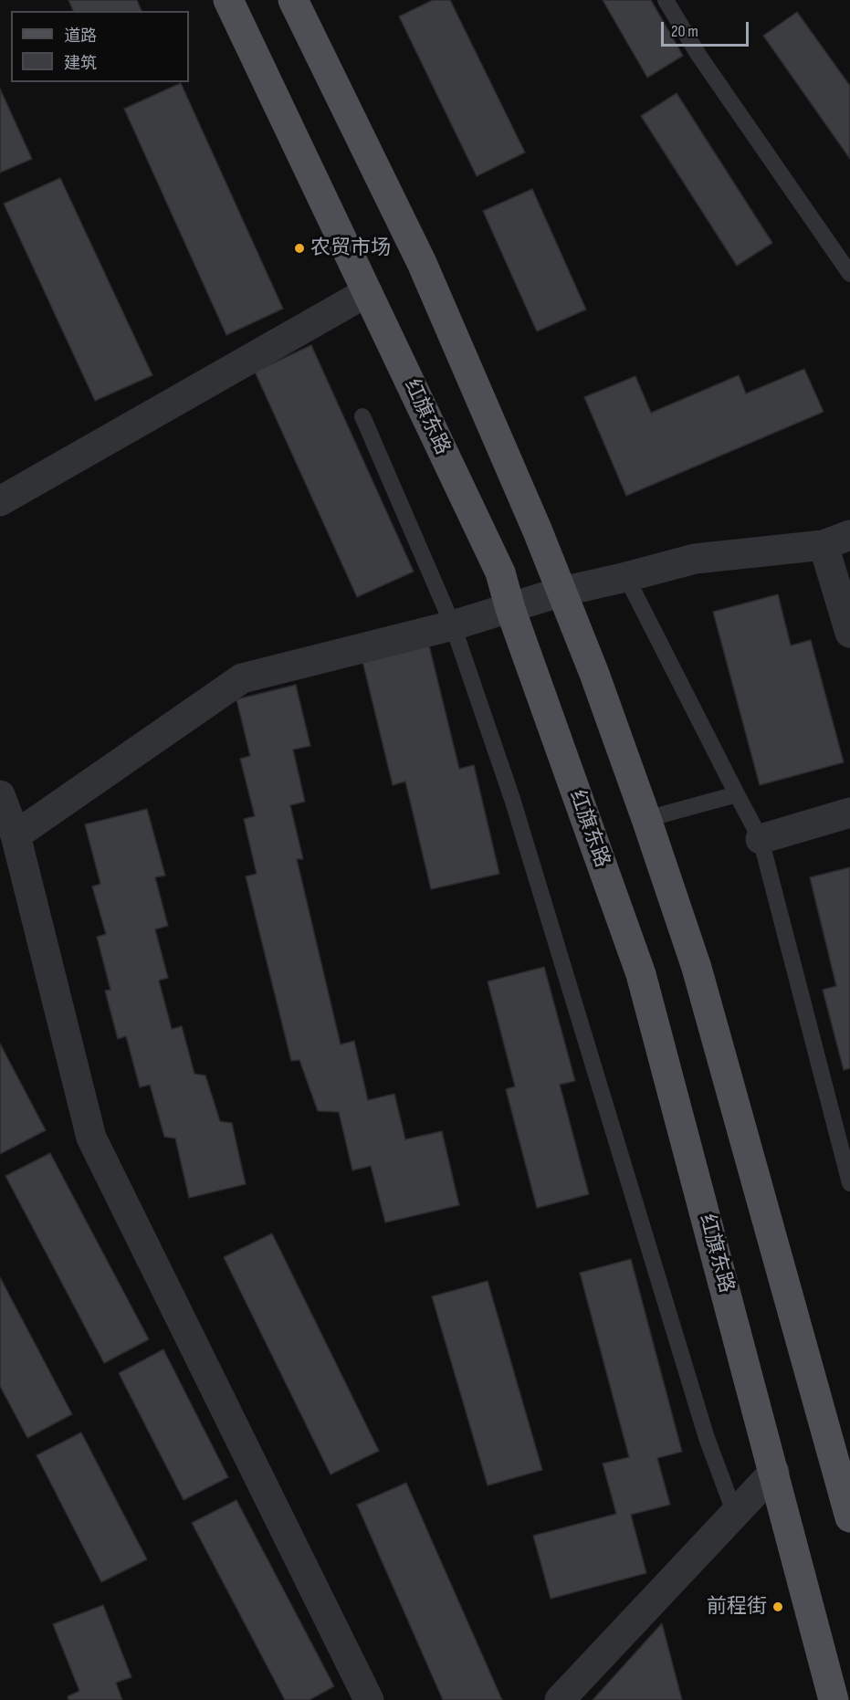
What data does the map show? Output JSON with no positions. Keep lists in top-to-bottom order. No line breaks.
{"streets":{"main road":["红旗东路"]},"places":["农贸市场","前程街"],"legend":["道路","建筑"],"scale_bar":"20 m"}
